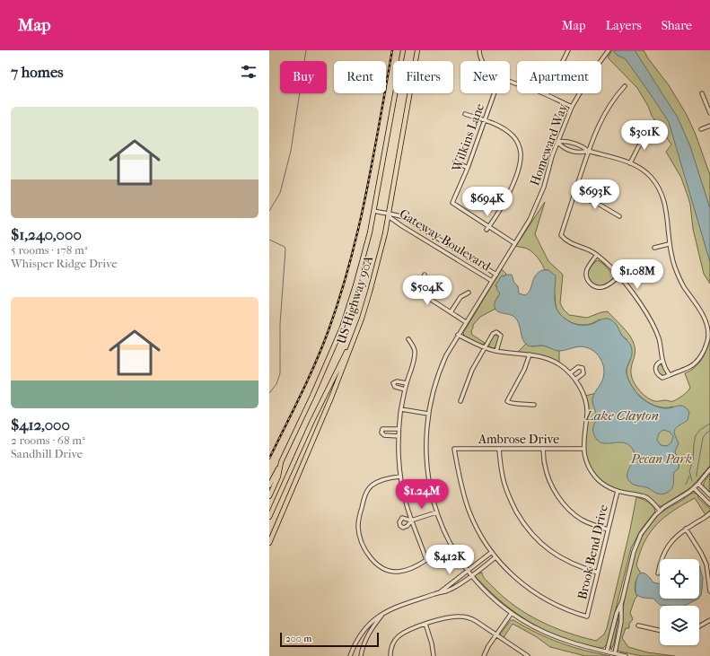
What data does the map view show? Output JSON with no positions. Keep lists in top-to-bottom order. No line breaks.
{"streets":{"main road":["US Highway 90A"],"street":["Wilkins Lane","Homeward Way","Gateway Boulevard","Ambrose Drive","Brook Bend Drive"]},"crossings":[["Homeward Way","Gateway Boulevard"],["Gateway Boulevard","US Highway 90A"]],"water":["Lake Clayton"],"parks":["Pecan Park"],"scale_bar":"200 m","page":{"header":"Map","nav":["Map","Layers","Share"],"heading":"7 homes","chip":["Buy","Rent","Filters","New","Apartment"],"list":[{"name":"$1,240,000","note":"5 rooms · 178 m² · Whisper Ridge Drive"},{"name":"$412,000","note":"2 rooms · 68 m² · Sandhill Drive"}],"price":["$301K","$693K","$694K","$1.08M","$504K","$1.24M","$412K"],"scale":"200 m"}}
